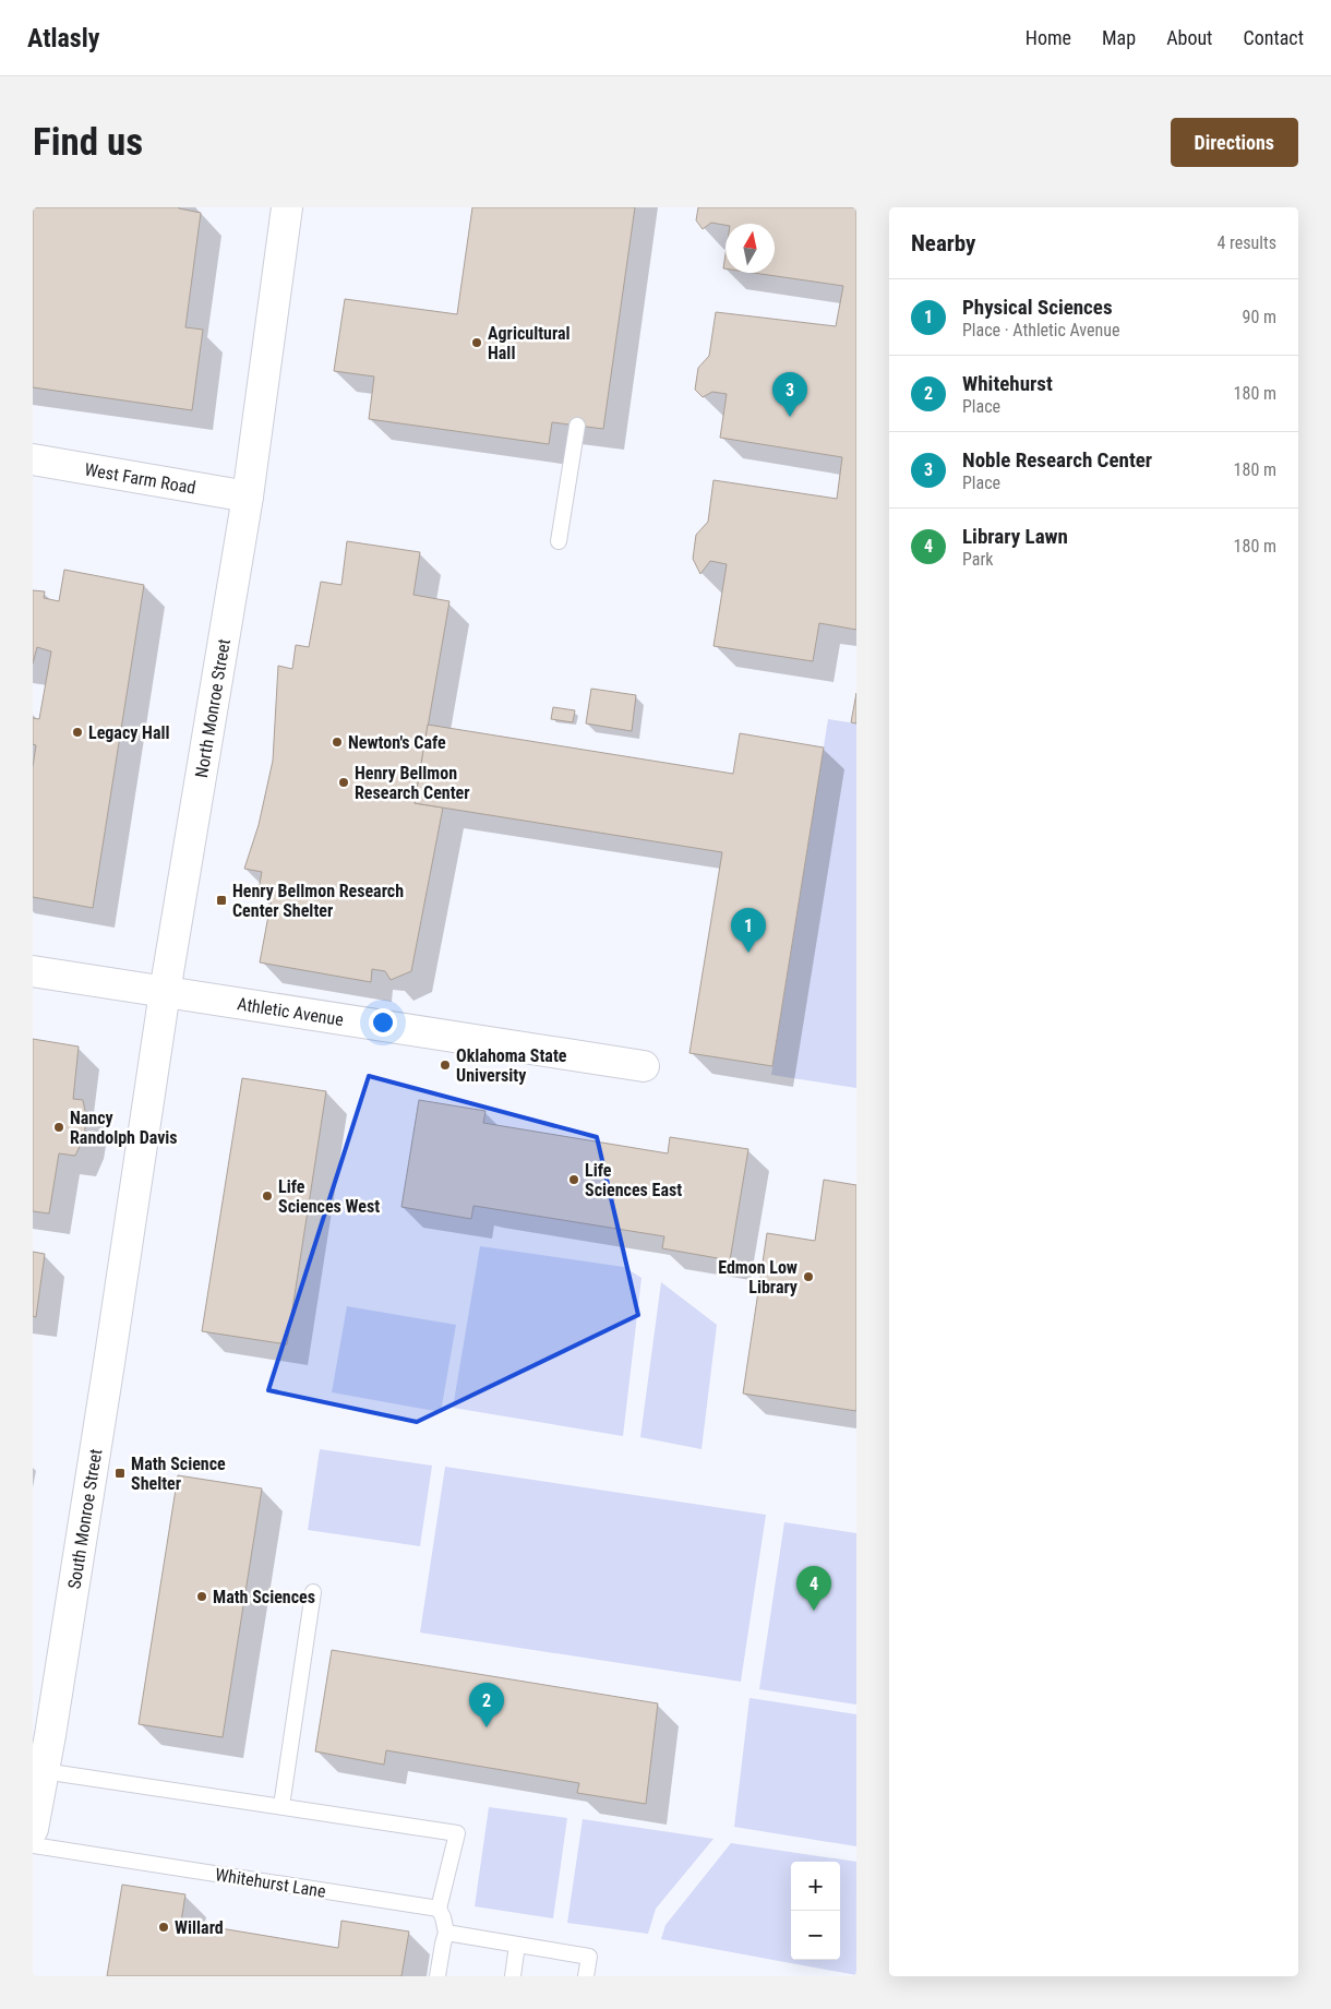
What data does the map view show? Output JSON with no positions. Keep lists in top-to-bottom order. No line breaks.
{"streets":{"street":["West Farm Road","North Monroe Street","Athletic Avenue","South Monroe Street"],"lane":["Whitehurst Lane"]},"crossings":[["West Farm Road","North Monroe Street"],["North Monroe Street","Athletic Avenue"],["North Monroe Street","South Monroe Street"]],"places":{"other":["Agricultural Hall","Legacy Hall","Newton's Cafe","Henry Bellmon Research Center","Oklahoma State University","Nancy Randolph Davis","Life Sciences East","Life Sciences West","Edmon Low Library","Math Sciences","Willard"],"transit":["Henry Bellmon Research Center Shelter","Math Science Shelter"]},"north":"top","page":{"header":"Atlasly","nav":["Home","Map","About","Contact"],"buttons":"Directions","title":"Find us","heading":["Nearby","4 results"],"list":[{"mark":"1","name":"Physical Sciences","note":"Place · Athletic Avenue","value":"90 m"},{"mark":"2","name":"Whitehurst","note":"Place","value":"180 m"},{"mark":"3","name":"Noble Research Center","note":"Place","value":"180 m"},{"mark":"4","name":"Library Lawn","note":"Park","value":"180 m"}],"pins":["3","1","4","2"],"map_buttons":["+","−"]}}
